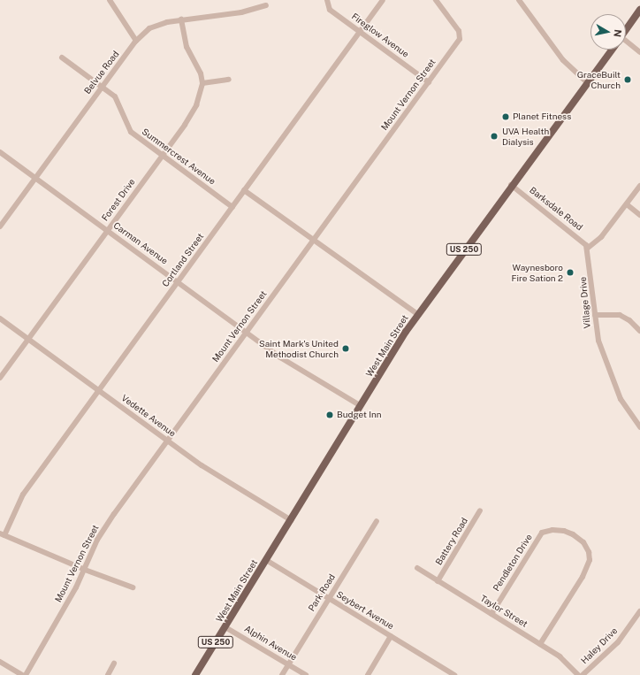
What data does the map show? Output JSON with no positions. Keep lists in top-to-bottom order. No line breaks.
{"streets":{"main road":["US 250","West Main Street"],"street":["Fireglow Avenue","Belvue Road","Mount Vernon Street","Summercrest Avenue","Forest Drive","Barksdale Road","Carman Avenue","Cortland Street","Village Drive","Vedette Avenue","Battery Road","Pendleton Drive","Park Road","Seybert Avenue","Taylor Street","Alphin Avenue","Haley Drive"]},"crossings":[["Fireglow Avenue","Mount Vernon Street"],["Fireglow Avenue","Cortland Street"],["Belvue Road","Summercrest Avenue"],["Belvue Road","Carman Avenue"],["Mount Vernon Street","Carman Avenue"],["Mount Vernon Street","Vedette Avenue"],["Summercrest Avenue","Forest Drive"],["Summercrest Avenue","Cortland Street"],["Forest Drive","Carman Avenue"],["Forest Drive","Vedette Avenue"],["Barksdale Road","Village Drive"],["Barksdale Road","West Main Street"],["Carman Avenue","Cortland Street"],["Carman Avenue","West Main Street"],["Cortland Street","Vedette Avenue"],["West Main Street","Vedette Avenue"],["West Main Street","Seybert Avenue"],["West Main Street","Alphin Avenue"],["Battery Road","Taylor Street"],["Pendleton Drive","Taylor Street"],["Park Road","Seybert Avenue"],["Park Road","Alphin Avenue"]],"places":["GraceBuilt Church","Planet Fitness","UVA Health Dialysis","Waynesboro Fire Sation 2","Saint Mark's United Methodist Church","Budget Inn"],"north":"right"}
